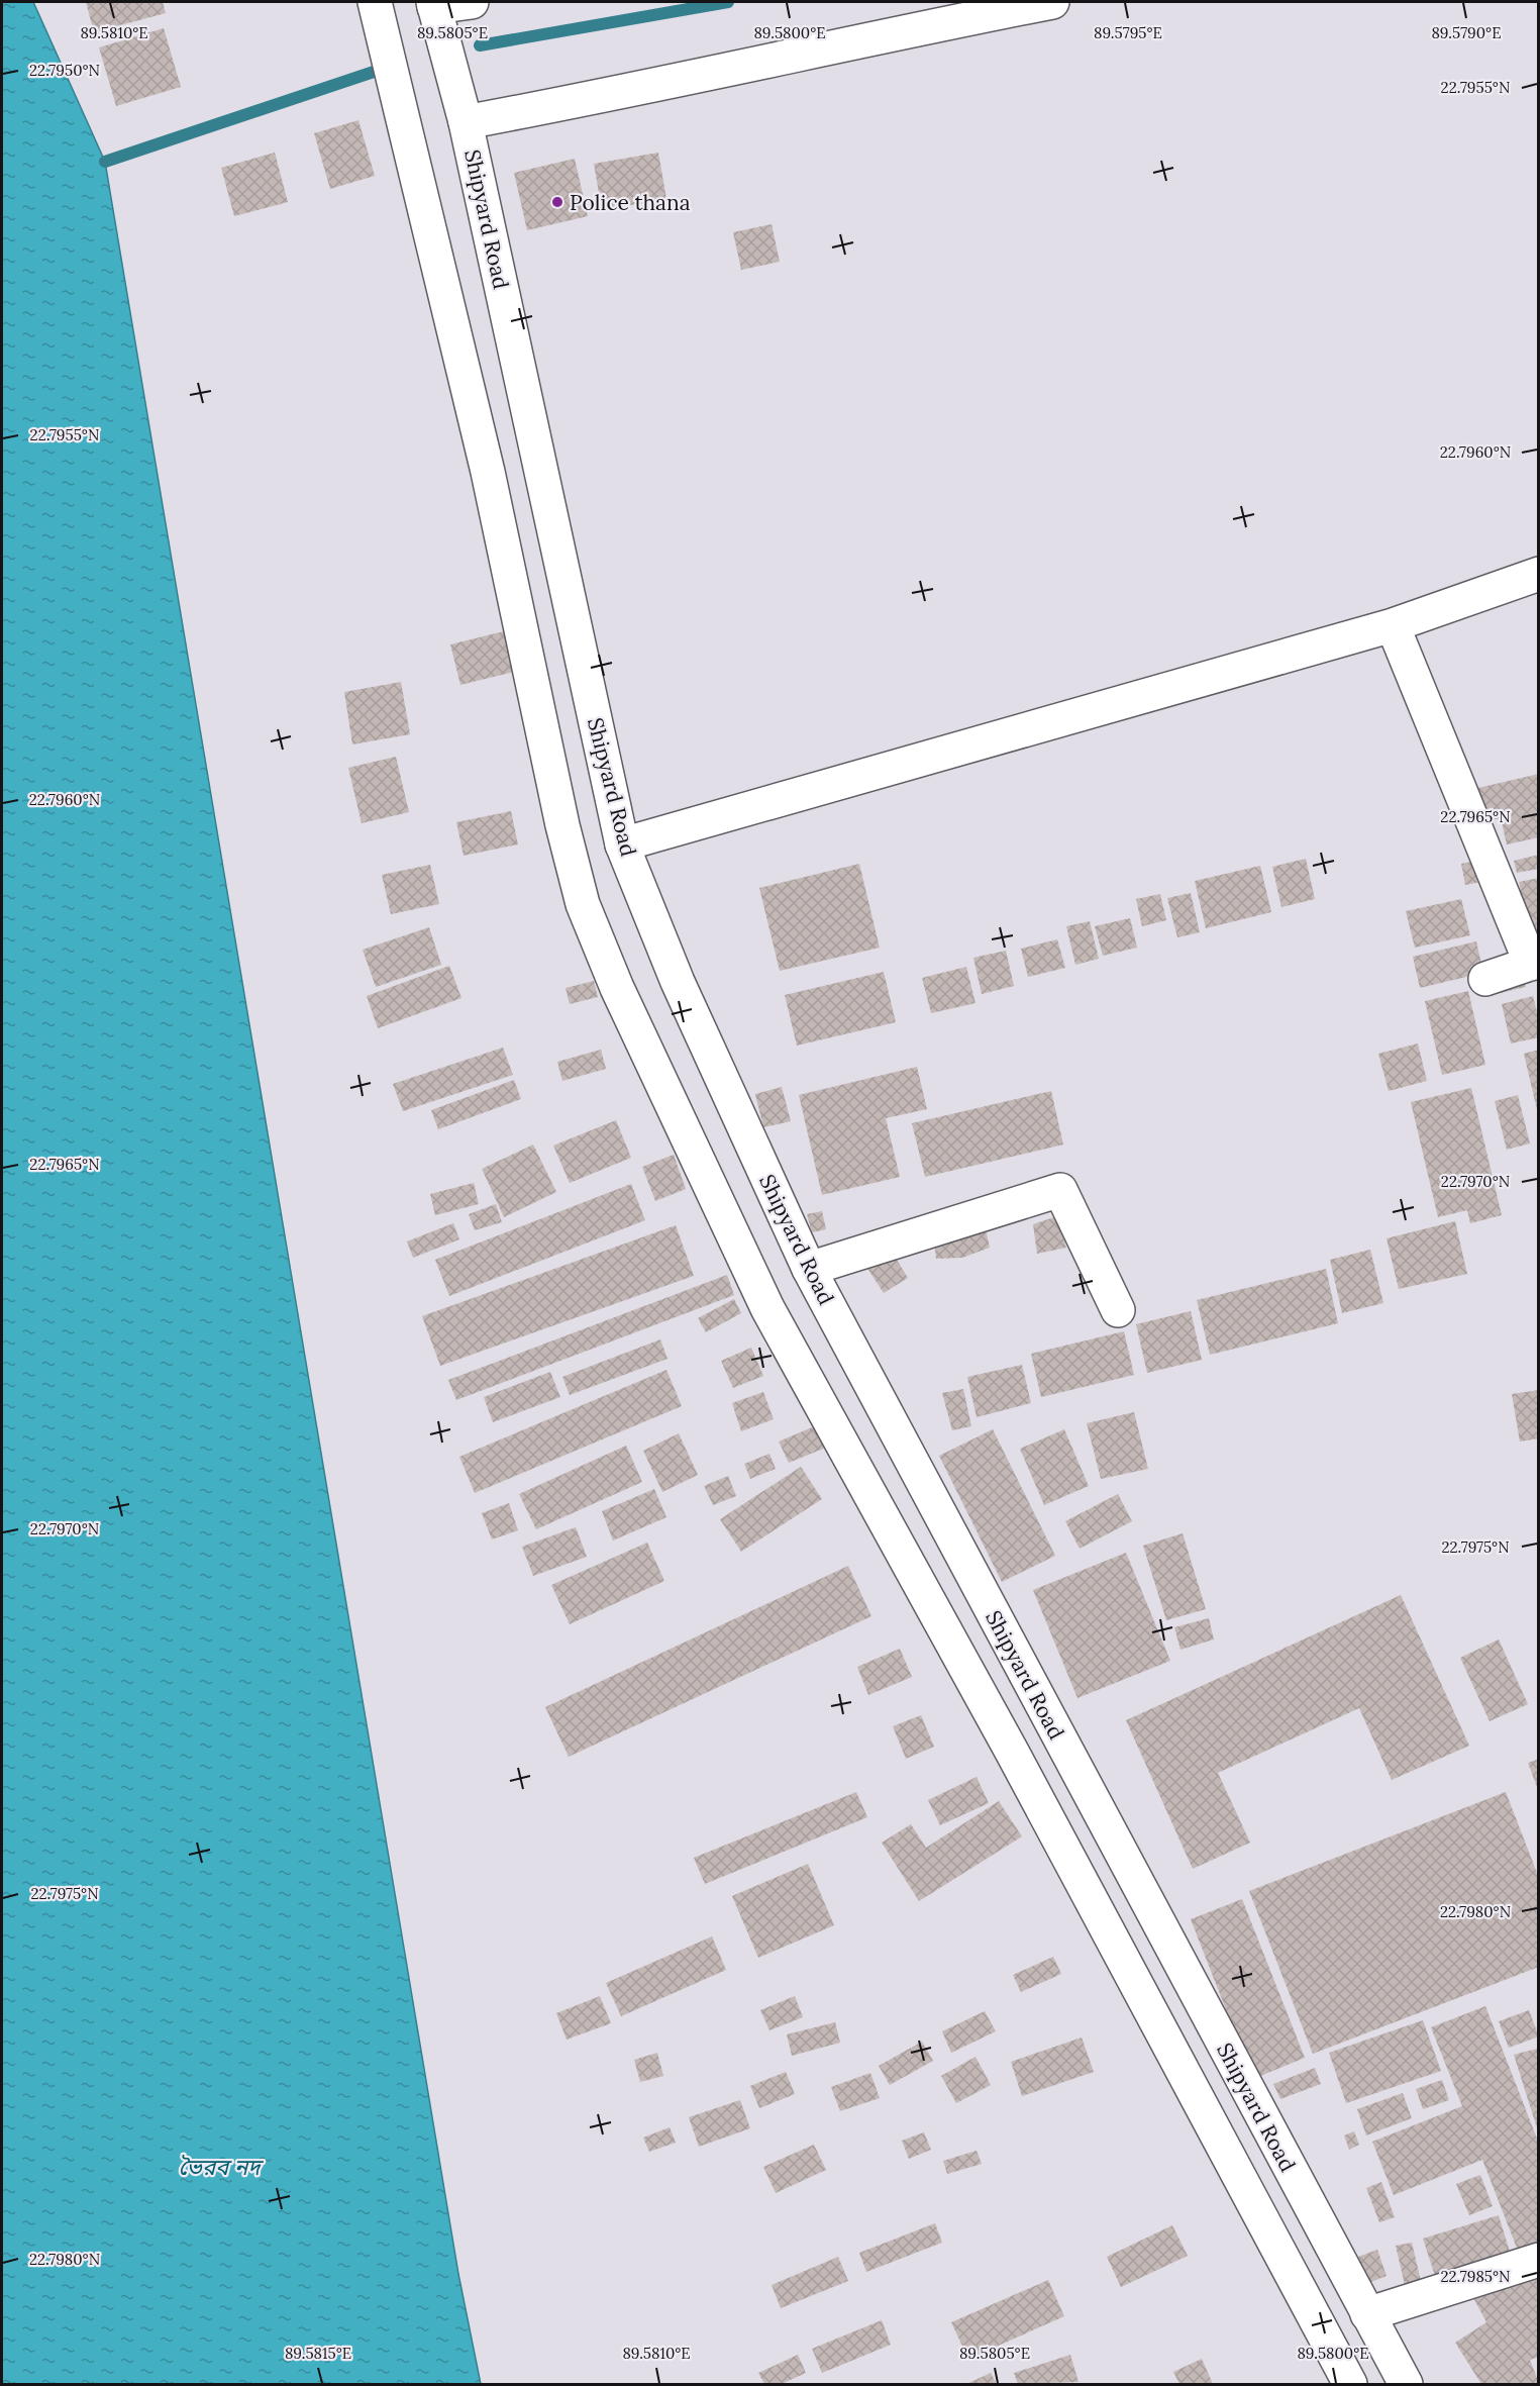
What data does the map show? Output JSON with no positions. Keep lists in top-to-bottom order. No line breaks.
{"streets":{"main road":["Shipyard Road"]},"water":["ভৈরব নদ"],"places":["Police thana"],"coordinates":["89.5810°E","89.5805°E","89.5800°E","89.5795°E","89.5790°E","22.7950°N","22.7955°N","22.7960°N","22.7965°N","22.7970°N","22.7975°N","22.7980°N","22.7985°N","89.5815°E"]}
